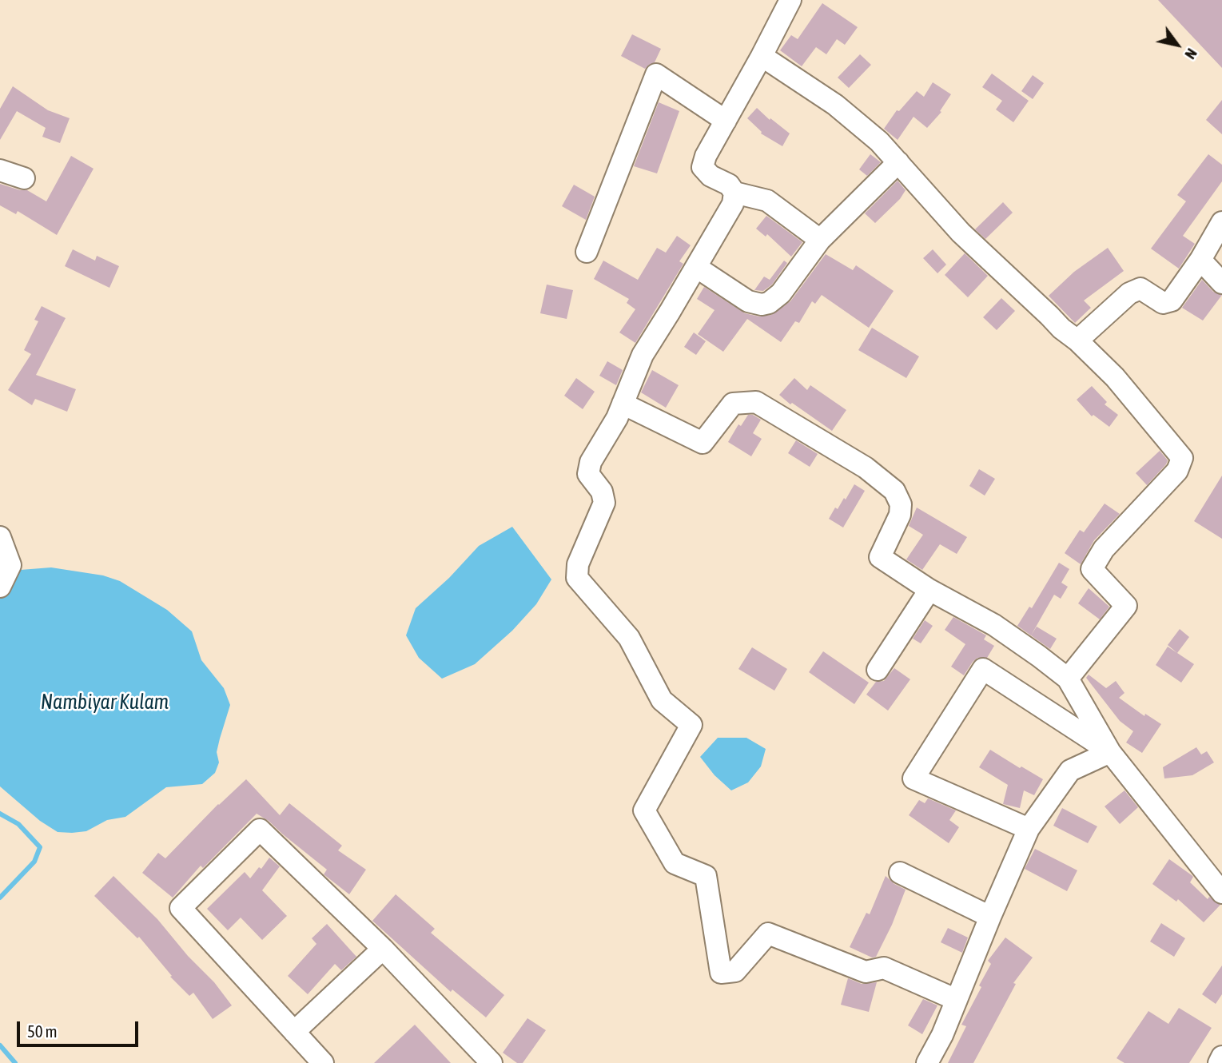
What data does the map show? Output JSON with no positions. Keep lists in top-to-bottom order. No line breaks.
{"water":["Nambiyar Kulam"],"scale_bar":"50 m","north":"bottom right"}
